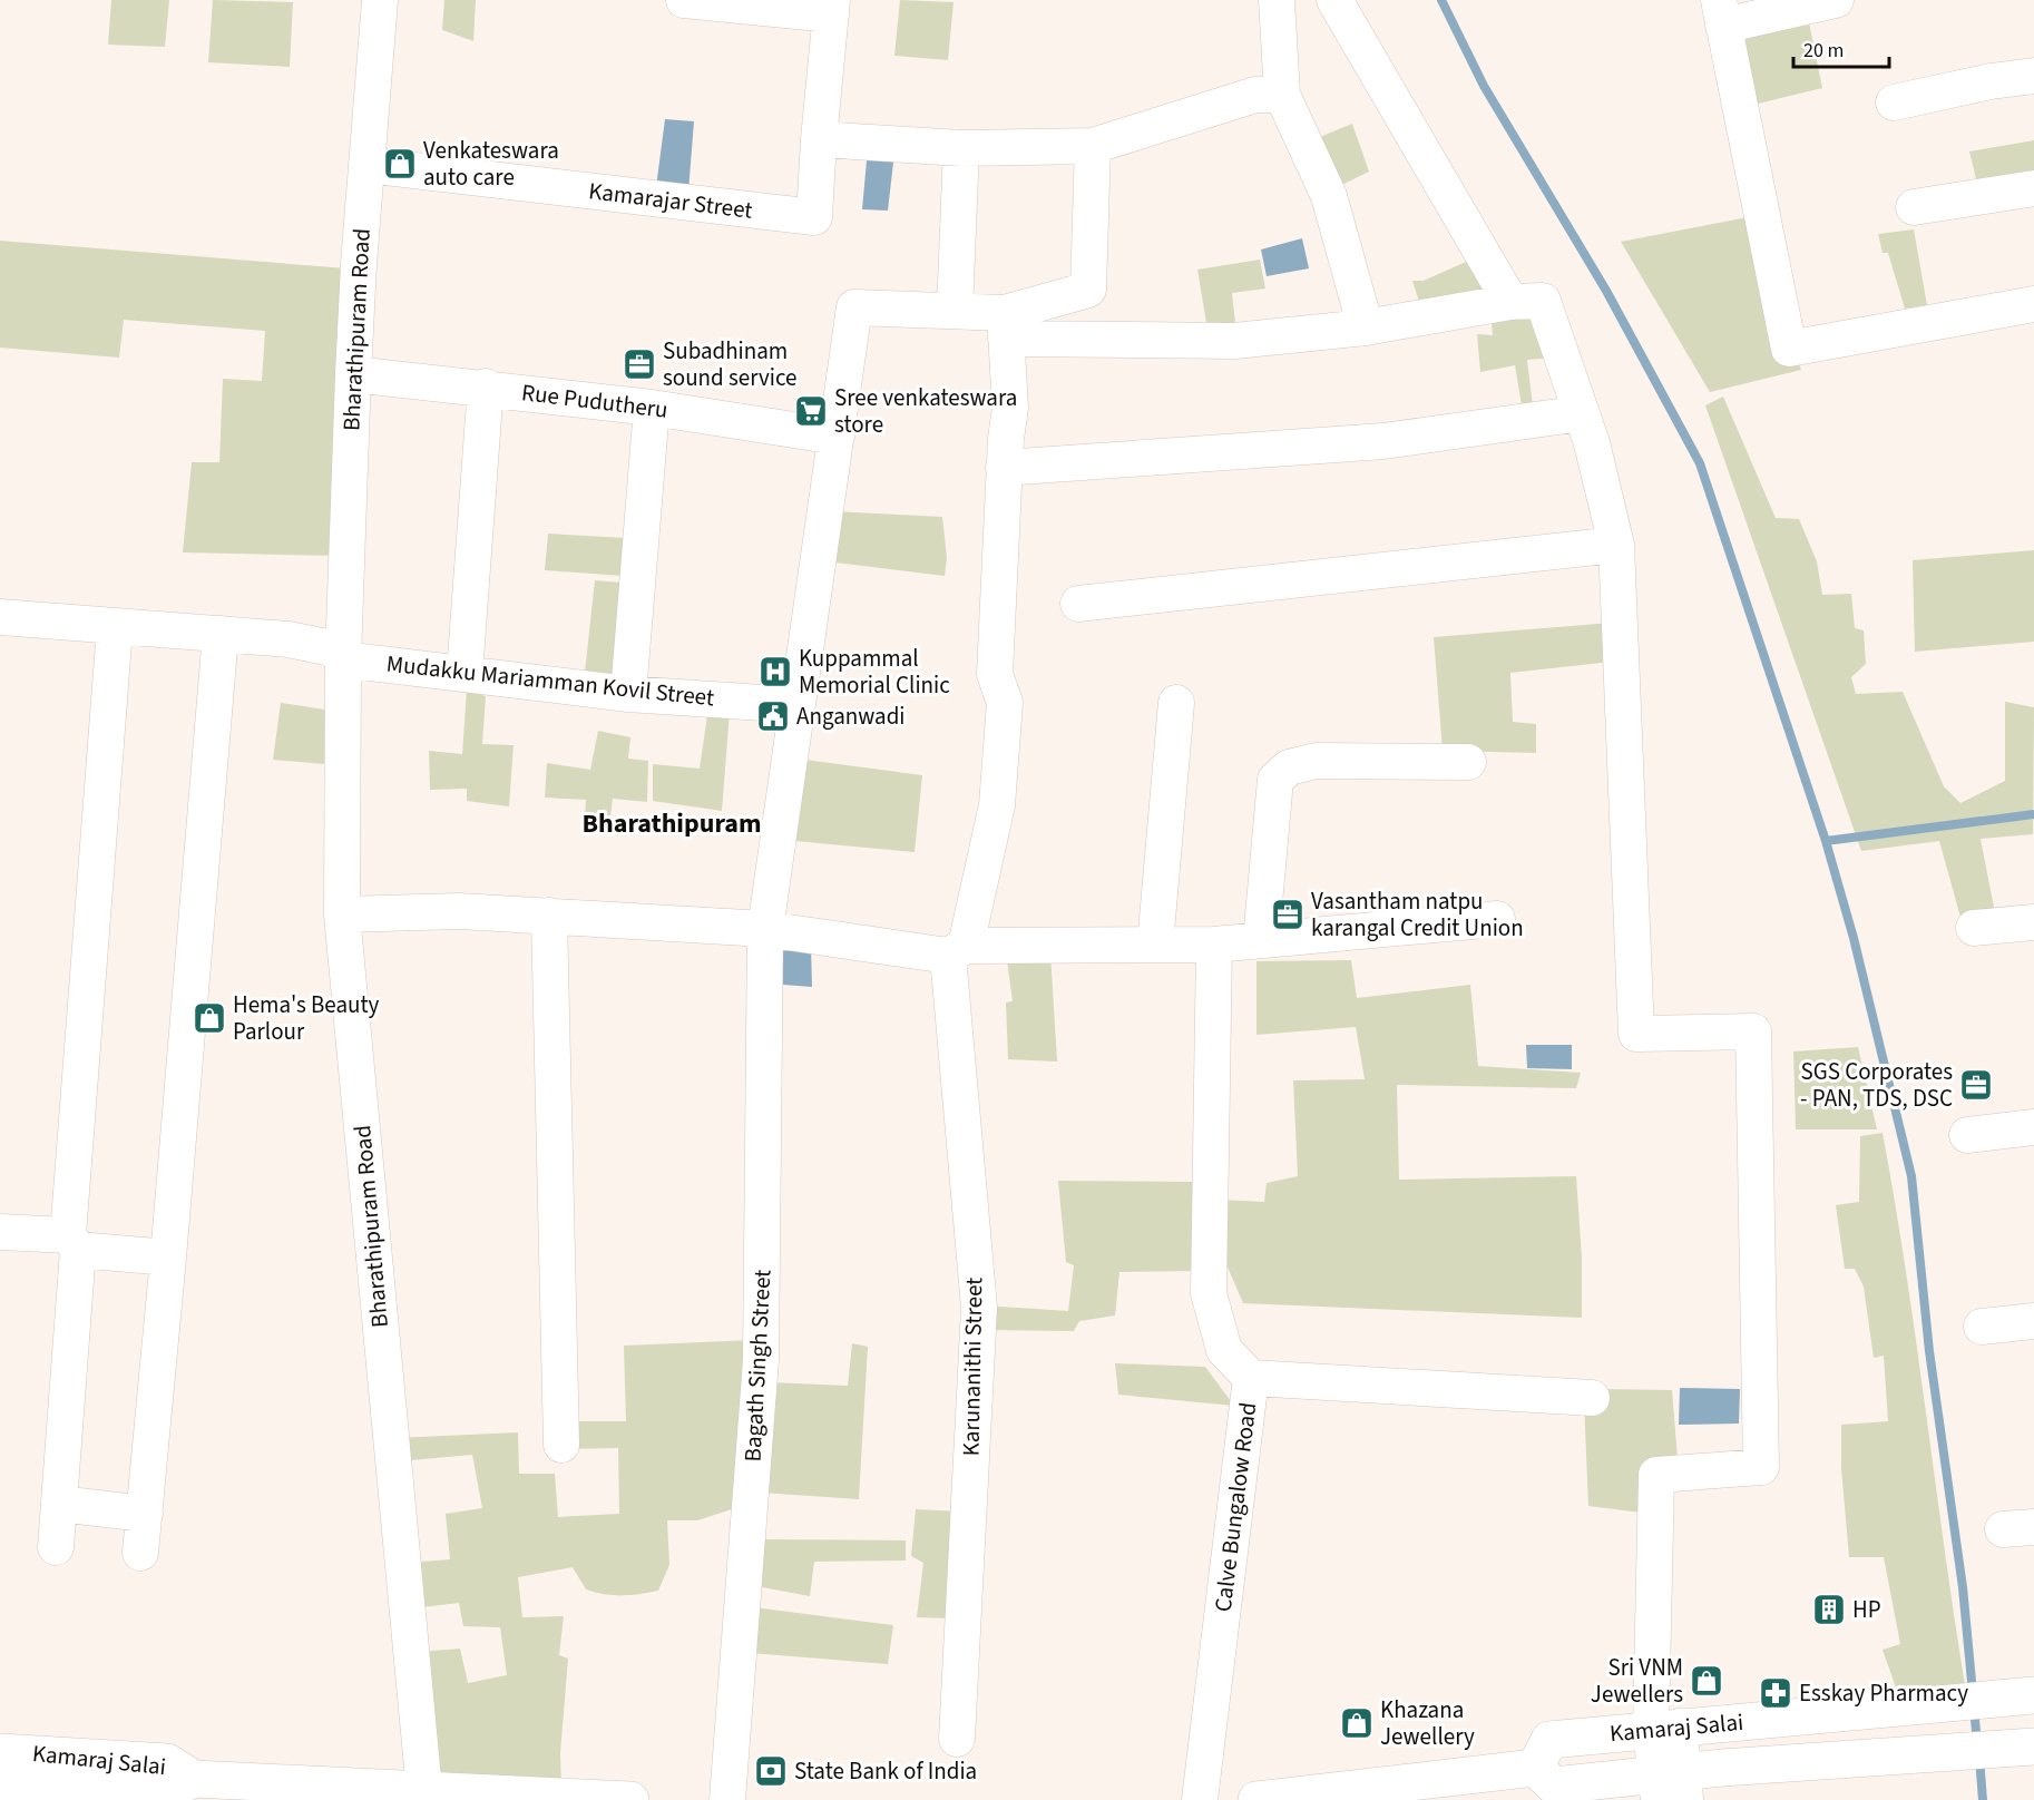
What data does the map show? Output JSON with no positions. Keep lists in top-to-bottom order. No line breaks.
{"streets":{"main road":["Kamaraj Salai"],"street":["Kamarajar Street","Bharathipuram Road","Rue Pudutheru","Mudakku Mariamman Kovil Street","Bagath Singh Street","Karunanithi Street","Calve Bungalow Road"]},"crossings":[["Kamarajar Street","Bharathipuram Road"],["Bharathipuram Road","Rue Pudutheru"],["Bharathipuram Road","Mudakku Mariamman Kovil Street"],["Bharathipuram Road","Kamaraj Salai"],["Rue Pudutheru","Bagath Singh Street"],["Mudakku Mariamman Kovil Street","Bagath Singh Street"]],"districts":["Bharathipuram"],"places":{"shop":["Venkateswara auto care","Hema's Beauty Parlour","Sri VNM Jewellers","Khazana Jewellery"],"office":["Subadhinam sound service","Vasantham natpu karangal Credit Union","SGS Corporates - PAN, TDS, DSC"],"supermarket":["Sree venkateswara store"],"hospital":["Kuppammal Memorial Clinic"],"public building":["Anganwadi"],"building":["HP"],"pharmacy":["Esskay Pharmacy"],"bank":["State Bank of India"]},"scale_bar":"20 m"}
